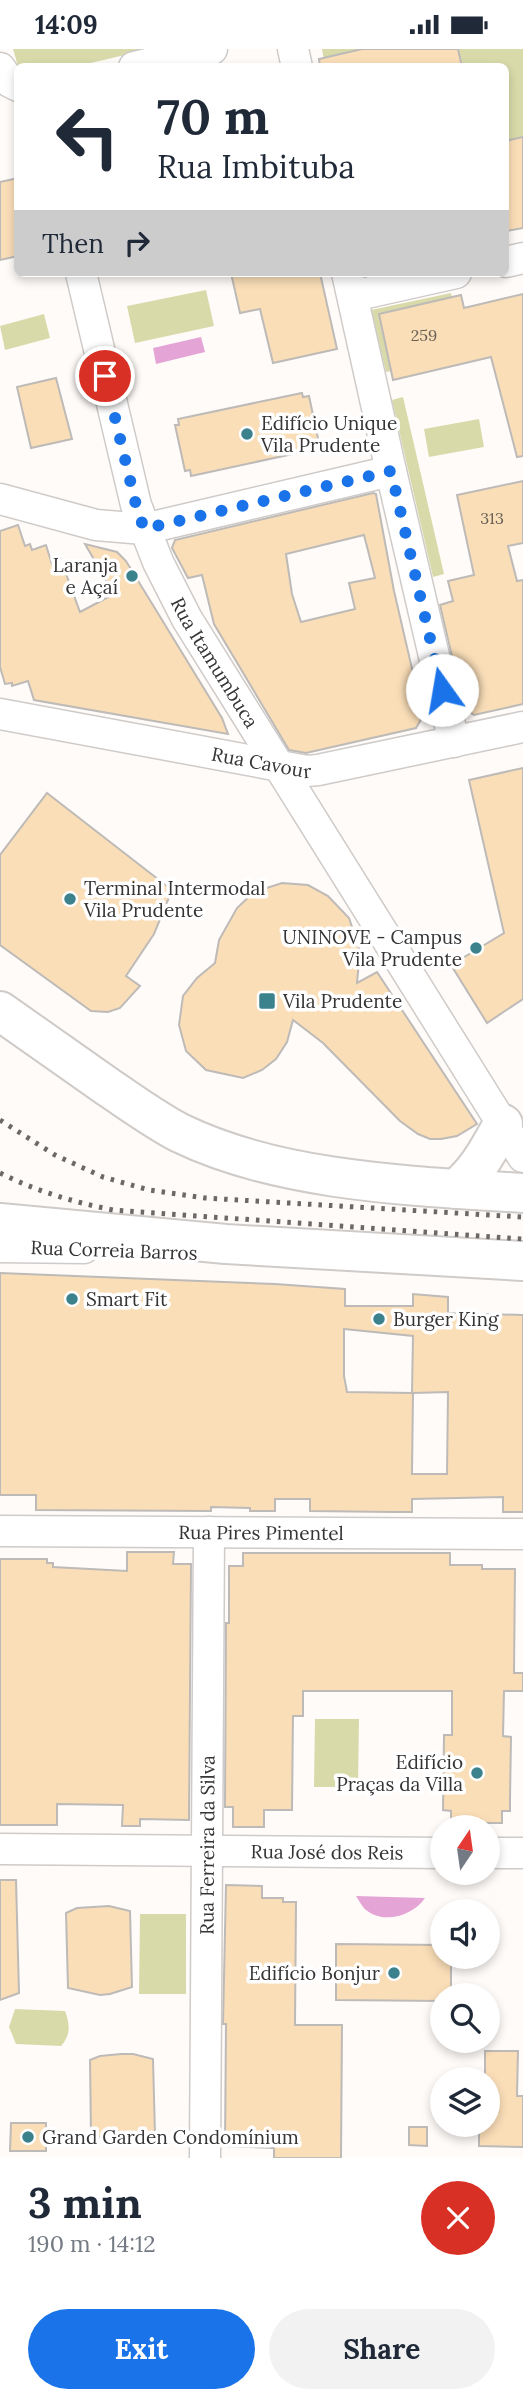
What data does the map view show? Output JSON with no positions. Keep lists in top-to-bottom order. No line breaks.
{"streets":{"street":["Rua Itamumbuca","Rua Cavour","Rua Correia Barros","Rua Pires Pimentel","Rua Ferreira da Silva","Rua José dos Reis"]},"crossings":[["Rua Itamumbuca","Rua Cavour"],["Rua Pires Pimentel","Rua Ferreira da Silva"],["Rua Ferreira da Silva","Rua José dos Reis"]],"places":{"other":["Edifício Unique Vila Prudente","Laranja e Açaí","Terminal Intermodal Vila Prudente","UNINOVE - Campus Vila Prudente","Smart Fit","Burger King","Edifício Praças da Villa","Edifício Bonjur","Grand Garden Condomínium"],"transit":["Vila Prudente"]},"house_numbers":["259","313"],"north":"top","page":{"status":"14:09","turn":["70 m","Rua Imbituba"],"then":"Then","heading":["3 min","190 m · 14:12"],"buttons":["Exit","Share"]}}
